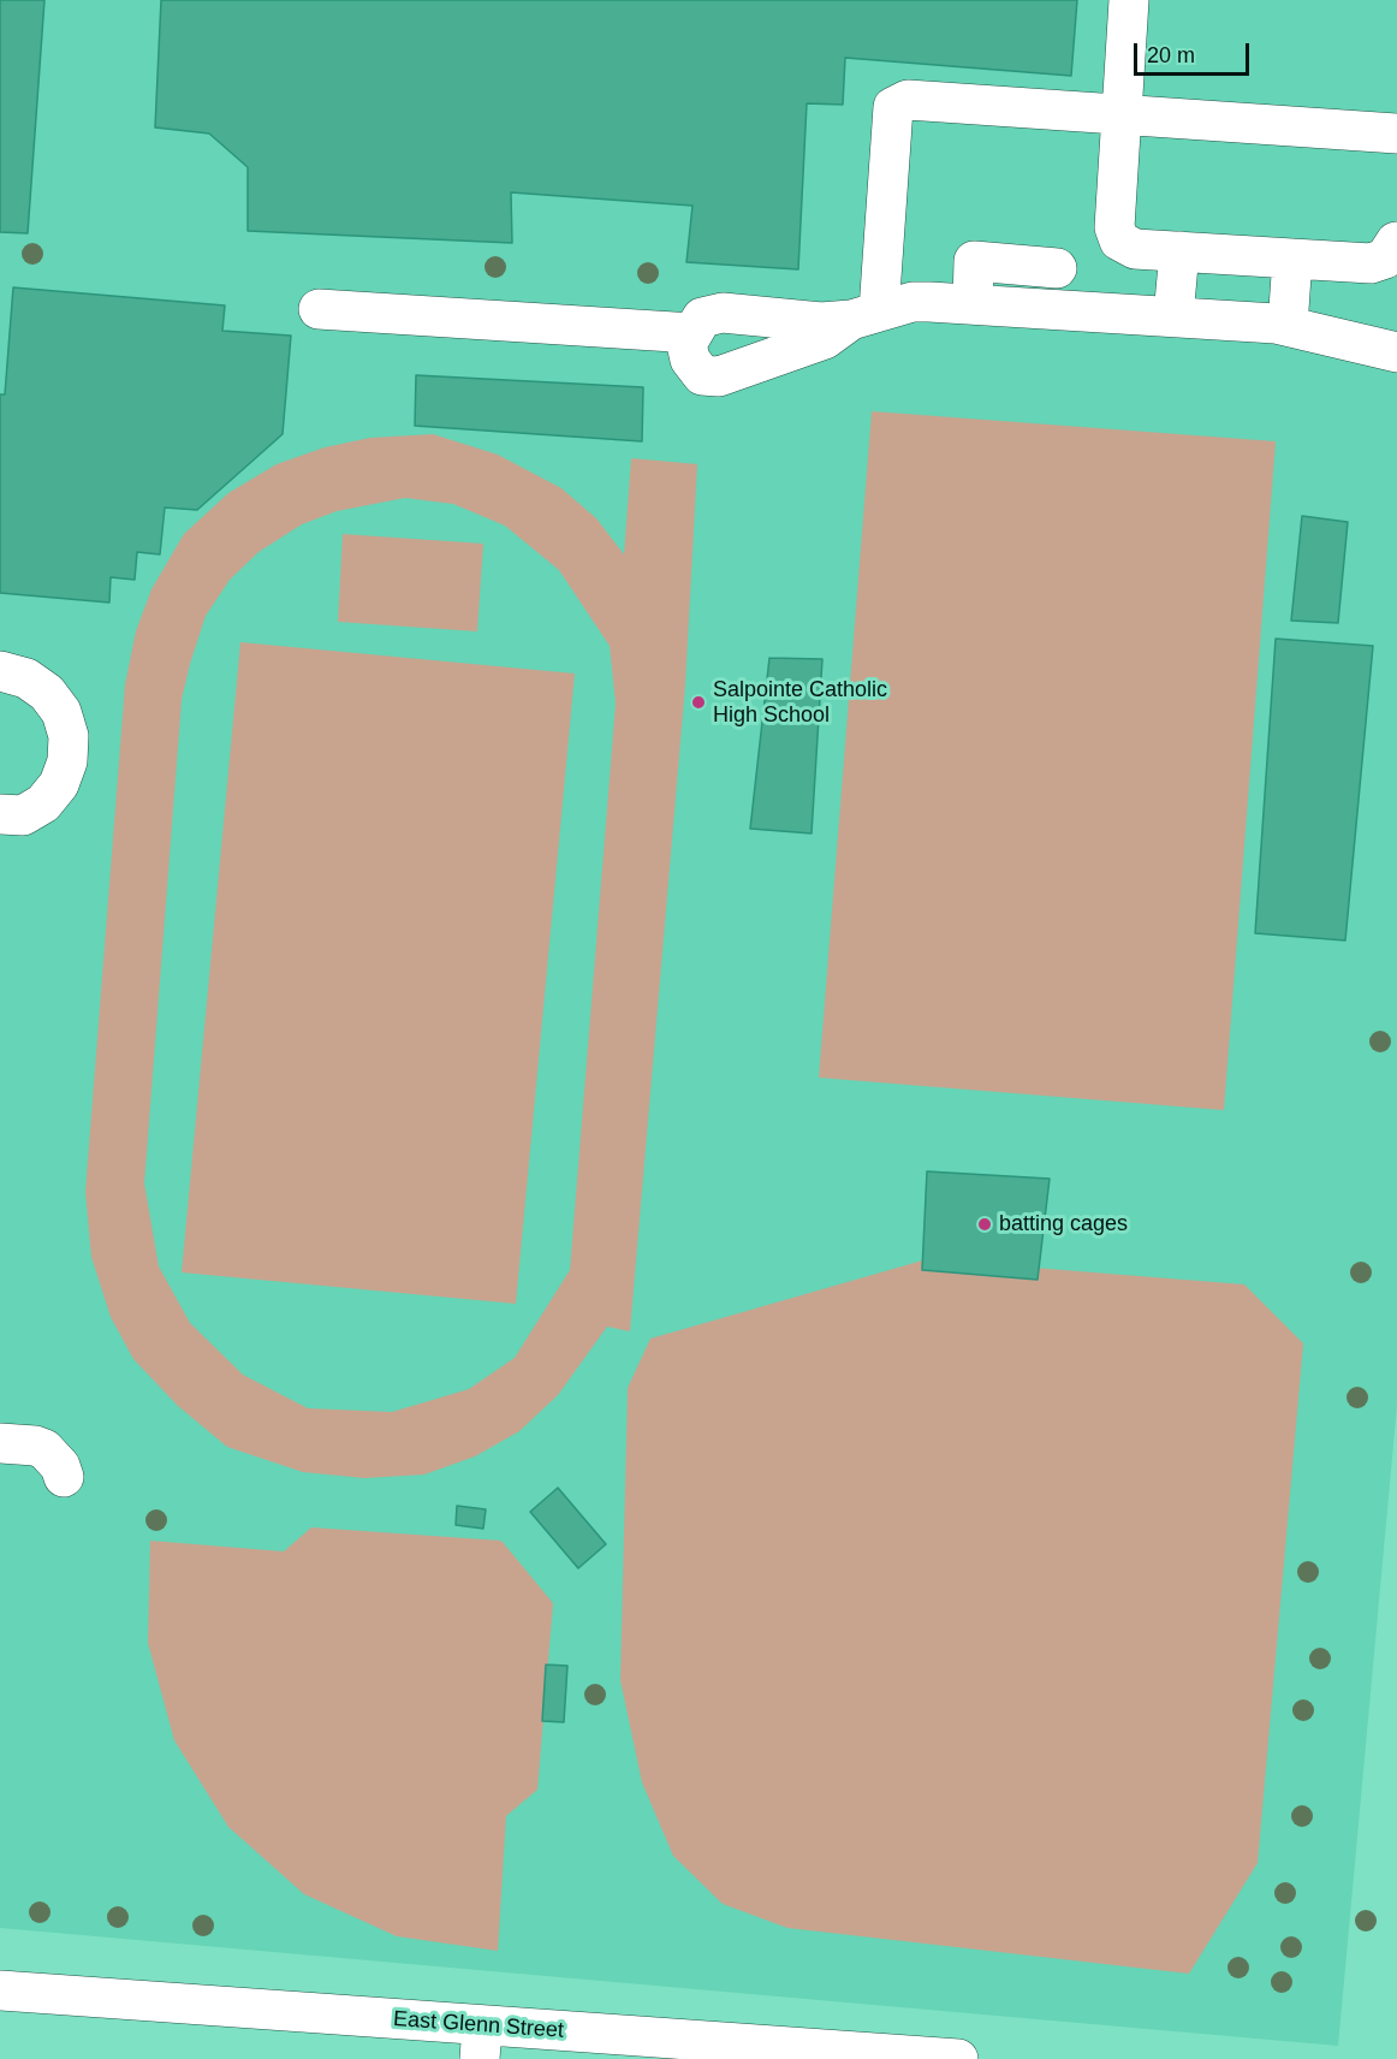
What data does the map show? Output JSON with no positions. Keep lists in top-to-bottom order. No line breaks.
{"streets":{"street":["East Glenn Street"]},"places":["Salpointe Catholic High School","batting cages"],"scale_bar":"20 m"}
